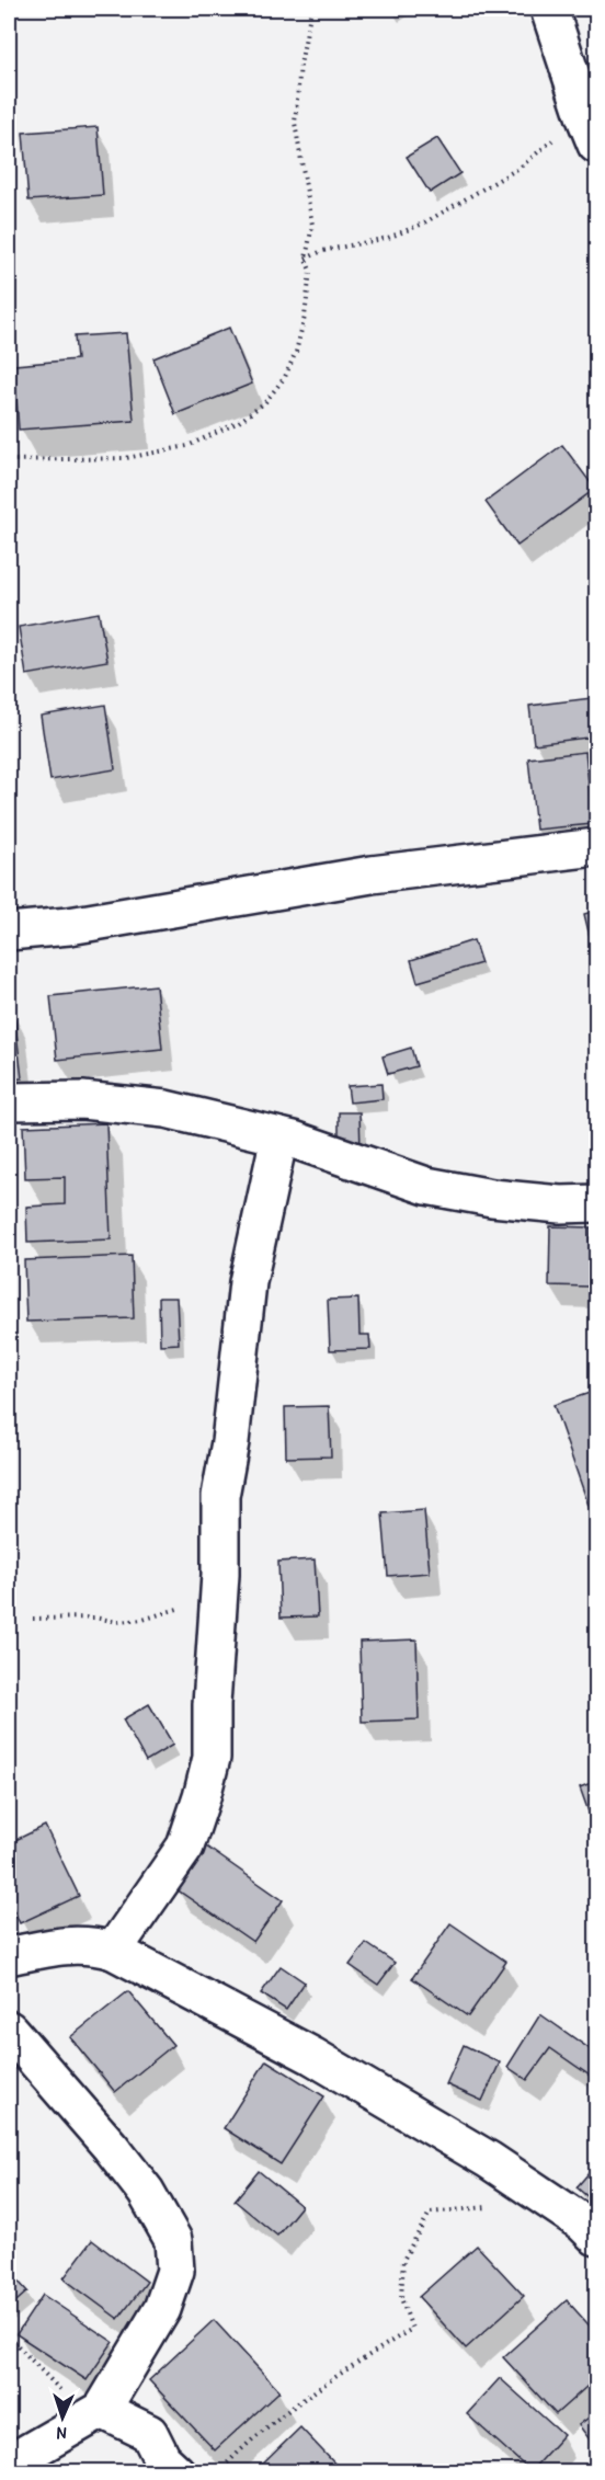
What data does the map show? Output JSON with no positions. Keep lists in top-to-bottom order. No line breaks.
{"north":"bottom"}
